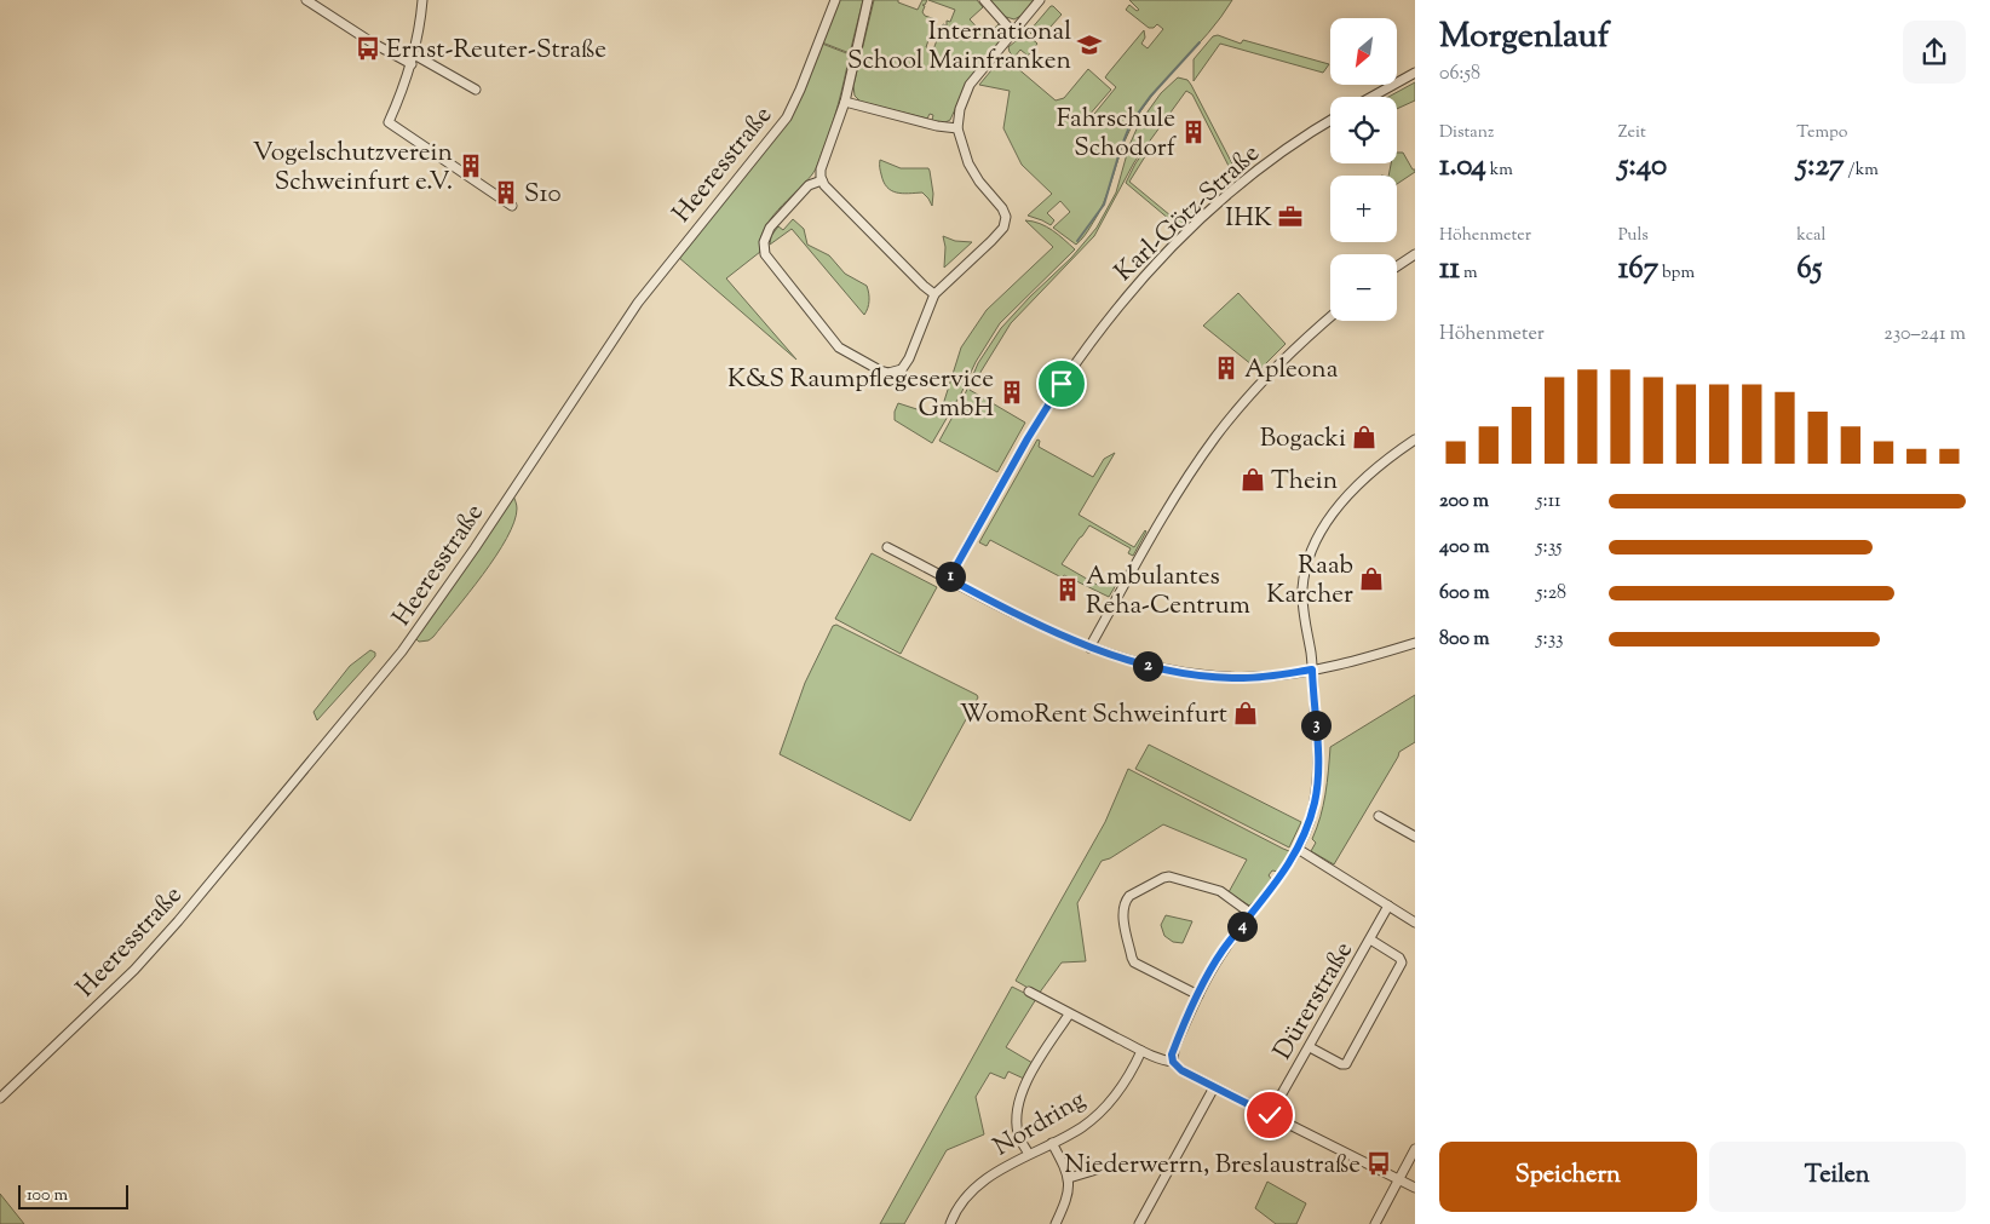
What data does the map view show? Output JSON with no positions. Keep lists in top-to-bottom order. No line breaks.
{"streets":{"street":["Heeresstraße","Karl-Götz-Straße","Dürerstraße","Nordring"]},"places":{"school or university":["International School Mainfranken"],"bus stop":["Ernst-Reuter-Straße","Niederwerrn, Breslaustraße"],"building":["Fahrschule Schodorf","Vogelschutzverein Schweinfurt e.V.","S10","Apleona","K&S Raumpflegeservice GmbH","Ambulantes Reha-Centrum"],"office":["IHK"],"shop":["Bogacki","Thein","Raab Karcher","WomoRent Schweinfurt"]},"scale_bar":"100 m","north":"bottom left","page":{"heading":["Morgenlauf","06:58"],"map_buttons":["+","−"],"stats":[["Distanz","1.04 km"],["Zeit","5:40"],["Tempo","5:27 /km"],["Höhenmeter","11 m"],["Puls","167 bpm"],["kcal","65"]],"chart":["Höhenmeter","230–241 m"],"list":[{"name":"200 m","note":"5:11"},{"name":"400 m","note":"5:35"},{"name":"600 m","note":"5:28"},{"name":"800 m","note":"5:33"}],"pins":["1","2","3","4"],"buttons":["Speichern","Teilen"],"scale":"100 m"}}
